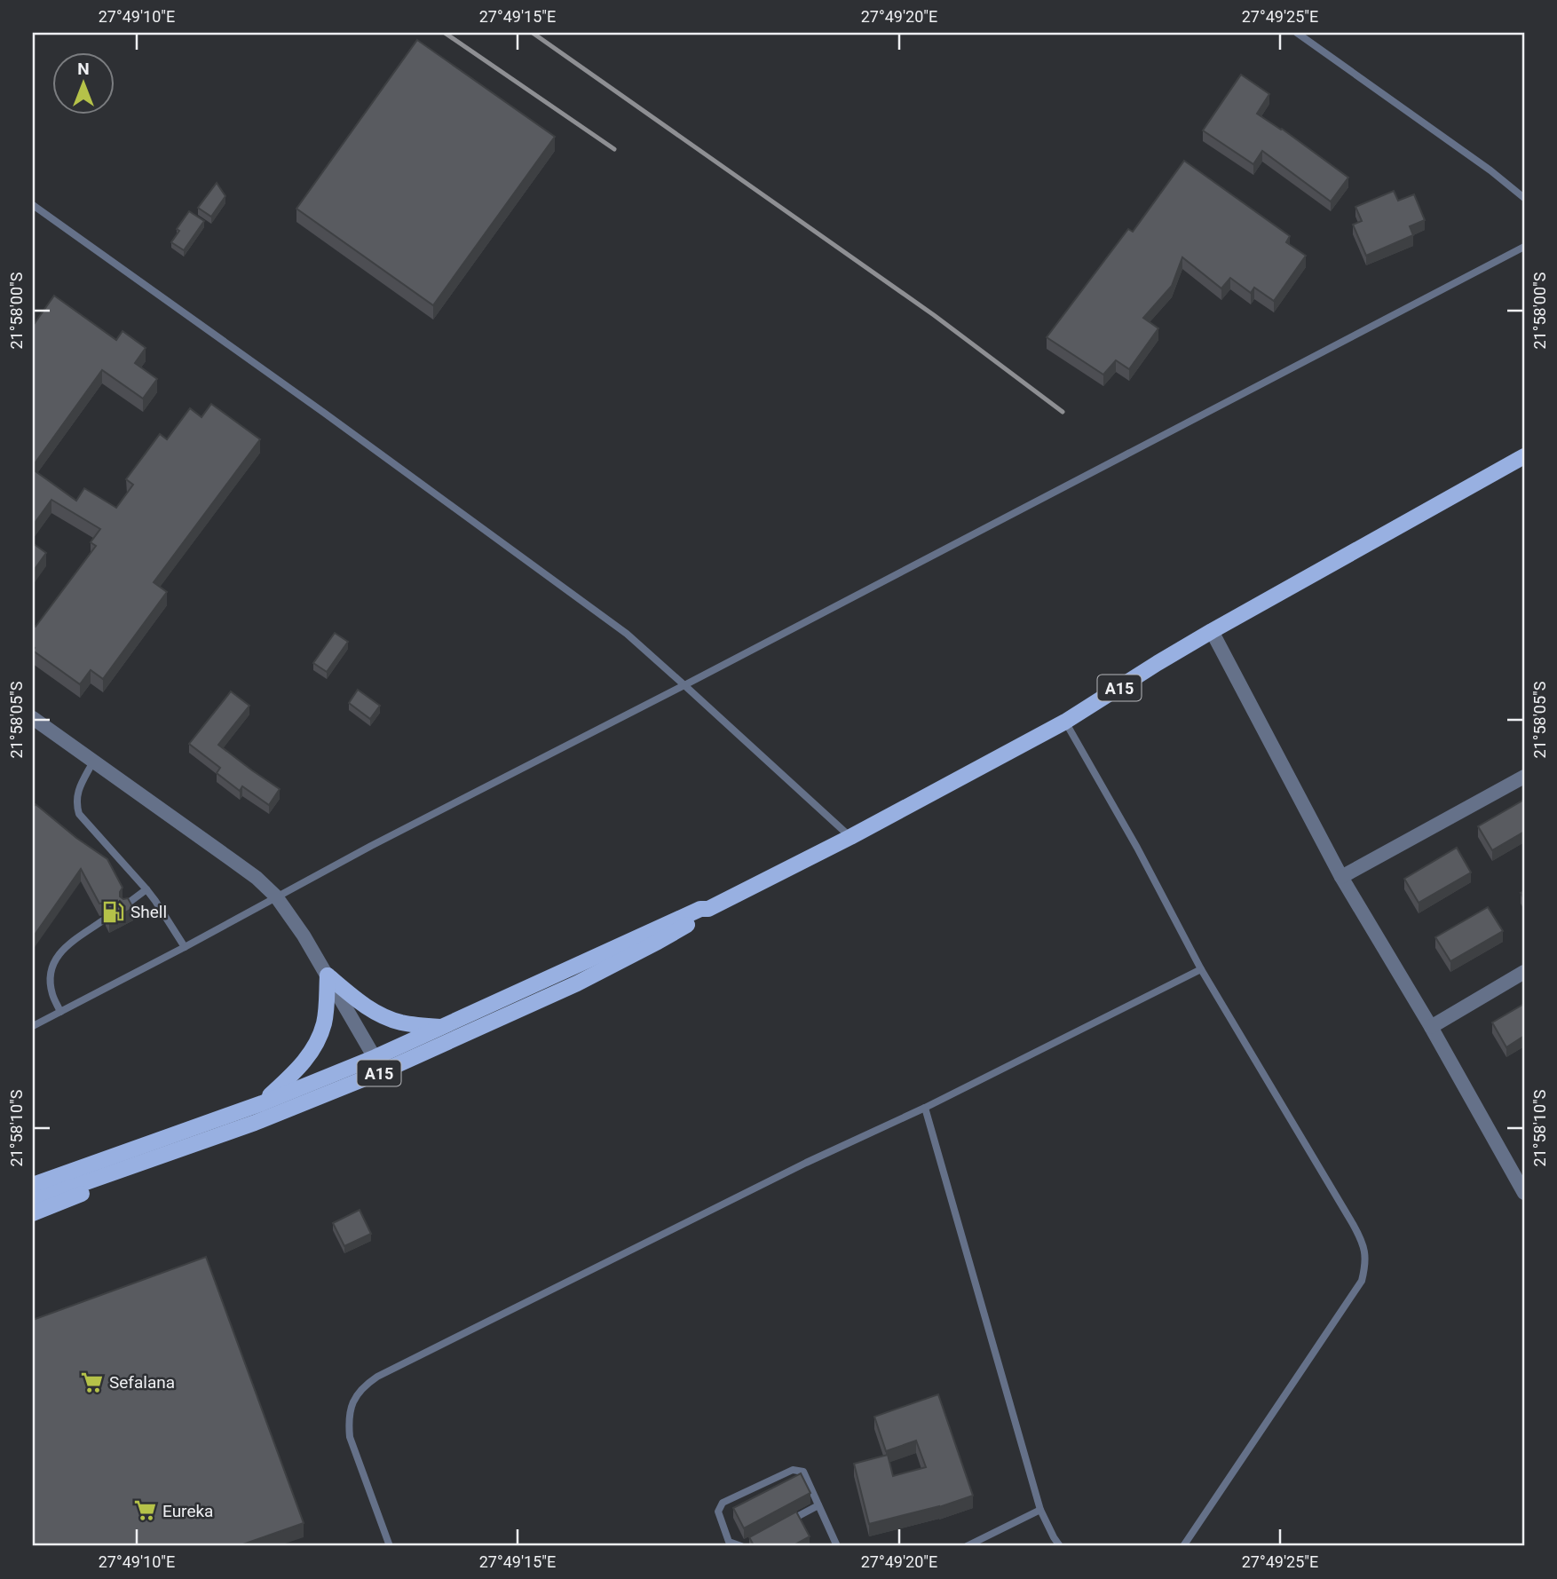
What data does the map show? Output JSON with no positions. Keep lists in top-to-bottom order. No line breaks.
{"streets":{"main road":["A15"]},"places":{"fuel station":["Shell"],"supermarket":["Sefalana","Eureka"]},"north":"top","coordinates":["27°49'10\"E","27°49'15\"E","27°49'20\"E","27°49'25\"E","21°58'00\"S","21°58'05\"S","21°58'10\"S"]}
